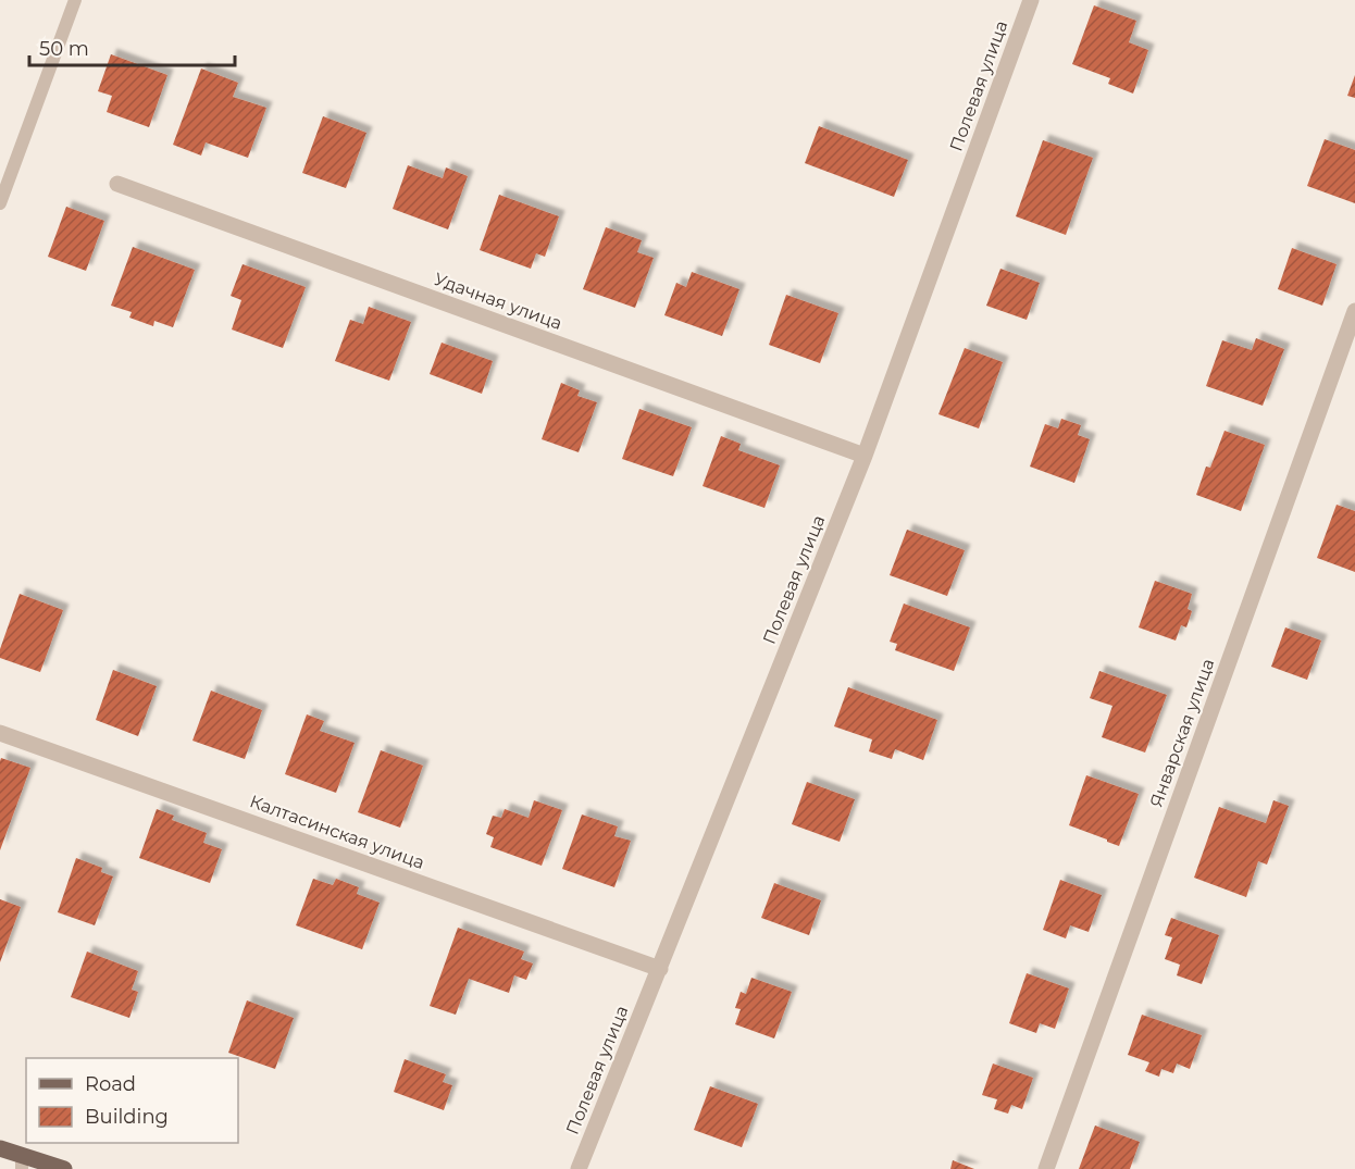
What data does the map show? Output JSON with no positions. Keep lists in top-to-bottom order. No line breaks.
{"streets":{"street":["Полевая улица","Удачная улица","Январская улица","Калтасинская улица"]},"crossings":[["Полевая улица","Удачная улица"],["Полевая улица","Калтасинская улица"]],"legend":["Road","Building"],"scale_bar":"50 m"}
